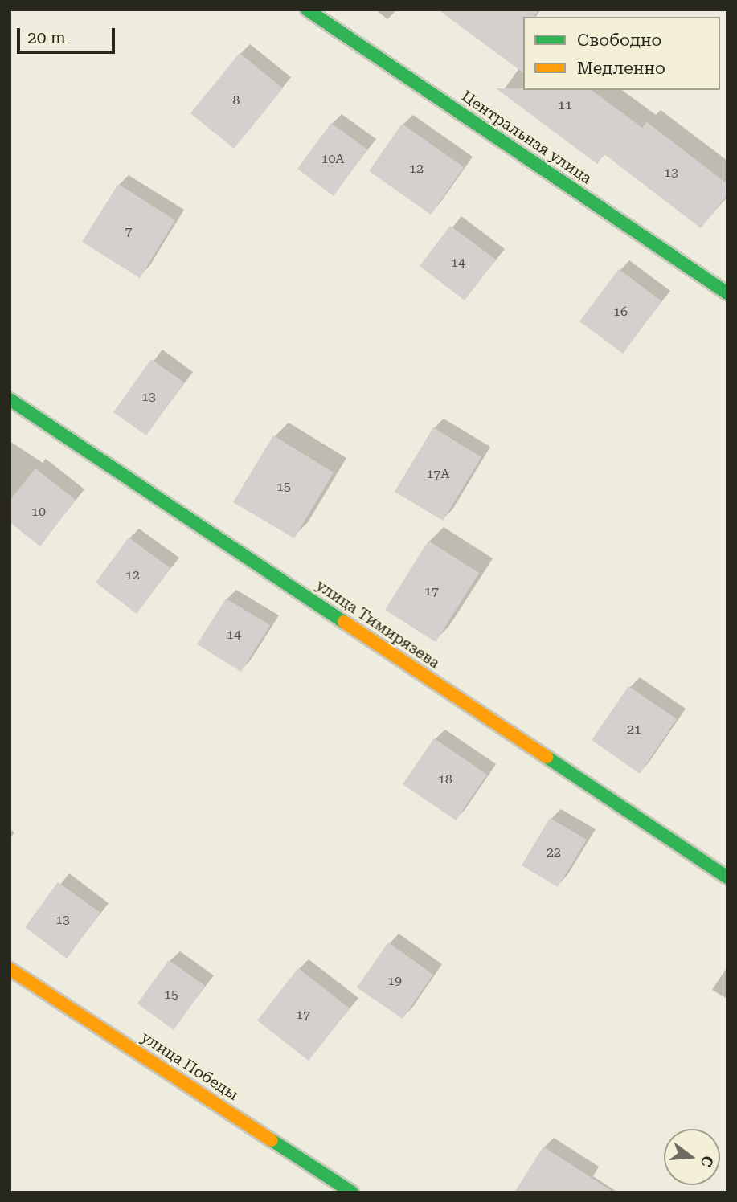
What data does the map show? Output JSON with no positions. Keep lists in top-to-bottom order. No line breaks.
{"streets":{"street":["Центральная улица","улица Тимирязева","улица Победы"]},"house_numbers":["8","11","10А","12","13","7","14","16","13","17А","15","10","12","17","14","21","18","22","13","19","15","17"],"legend":["Свободно","Медленно"],"scale_bar":"20 m","north":"right"}
